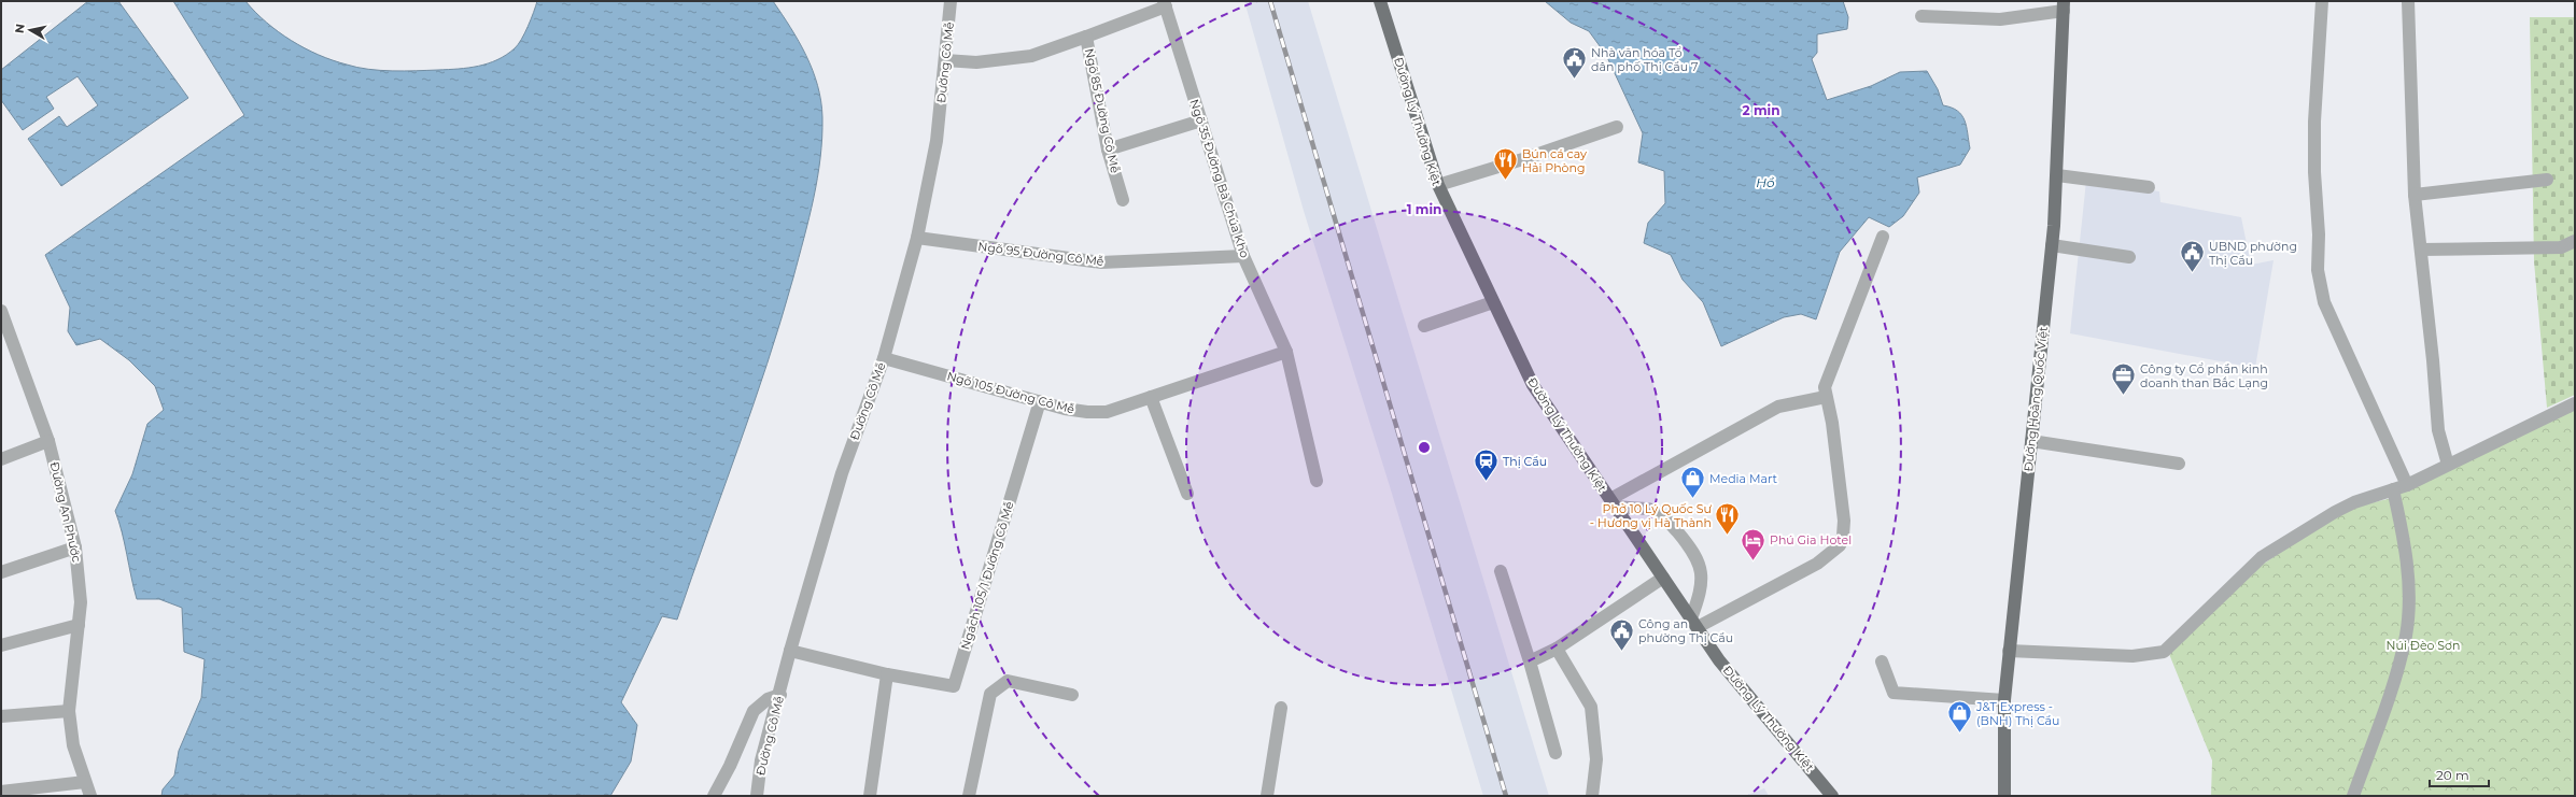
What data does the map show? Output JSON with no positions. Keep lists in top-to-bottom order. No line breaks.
{"streets":{"main road":["Đường Lý Thường Kiệt","Đường Hoàng Quốc Việt"],"street":["Đường Cô Mễ","Ngõ 85 Đường Cô Mễ","Ngõ 35 Đường Bà Chúa Kho","Ngõ 95 Đường Cô Mễ","Ngõ 105 Đường Cô Mễ","Đường An Phước","Ngách 105/1 Đường Cô Mễ"]},"crossings":[["Đường Cô Mễ","Ngõ 85 Đường Cô Mễ"],["Đường Cô Mễ","Ngõ 95 Đường Cô Mễ"],["Đường Cô Mễ","Ngõ 105 Đường Cô Mễ"],["Ngõ 35 Đường Bà Chúa Kho","Ngõ 95 Đường Cô Mễ"],["Ngõ 35 Đường Bà Chúa Kho","Ngõ 105 Đường Cô Mễ"],["Ngõ 105 Đường Cô Mễ","Ngách 105/1 Đường Cô Mễ"]],"water":["Hồ"],"parks":["Núi Đèo Sơn"],"places":{"public building":["Nhà văn hóa Tổ dân phố Thị Cầu 7","UBND phường Thị Cầu","Công an phường Thị Cầu"],"restaurant":["Bún cá cay Hải Phòng","Phở 10 Lý Quốc Sư - Hương vị Hà Thành"],"office":["Công ty Cổ phần kinh doanh than Bắc Lạng"],"station":["Thị Cầu"],"shop":["Media Mart","J&T Express - (BNH) Thị Cầu"],"hotel":["Phú Gia Hotel"]},"scale_bar":"20 m","north":"left","rings":["2 min","1 min"]}
